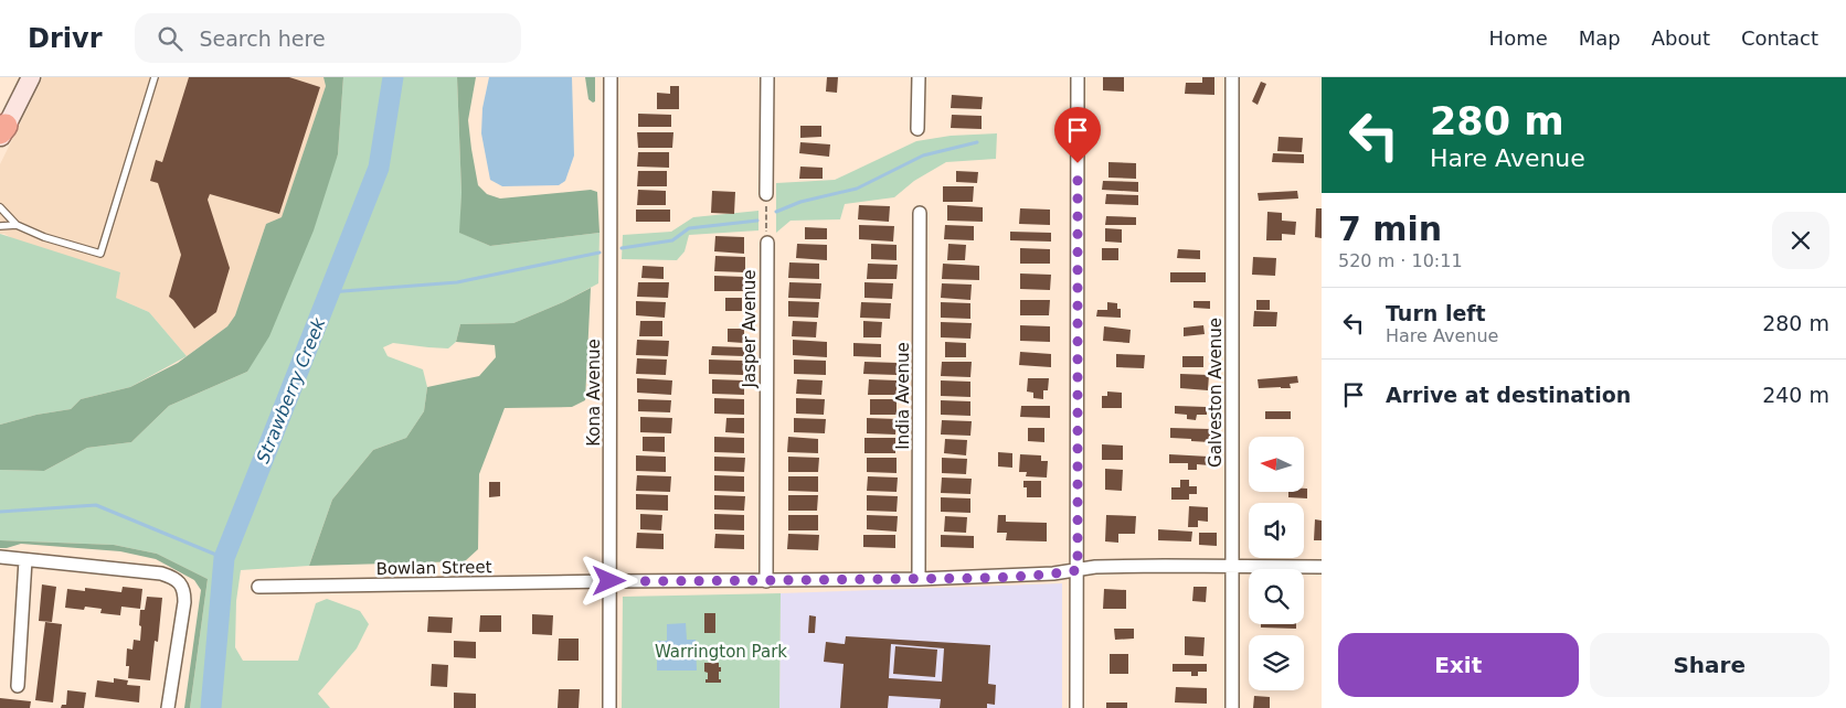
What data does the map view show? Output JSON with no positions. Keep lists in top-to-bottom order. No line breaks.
{"streets":{"street":["Jasper Avenue","Kona Avenue","Galveston Avenue","India Avenue","Bowlan Street"]},"crossings":[["Jasper Avenue","Bowlan Street"],["Kona Avenue","Bowlan Street"],["Galveston Avenue","Bowlan Street"],["India Avenue","Bowlan Street"]],"water":["Strawberry Creek"],"parks":["Warrington Park"],"north":"left","page":{"header":"Drivr","search":"Search here","nav":["Home","Map","About","Contact"],"turn":["280 m","Hare Avenue"],"heading":["7 min","520 m · 10:11"],"list":[{"name":"Turn left","note":"Hare Avenue","value":"280 m"},{"name":"Arrive at destination","value":"240 m"}],"buttons":["Exit","Share"]}}
